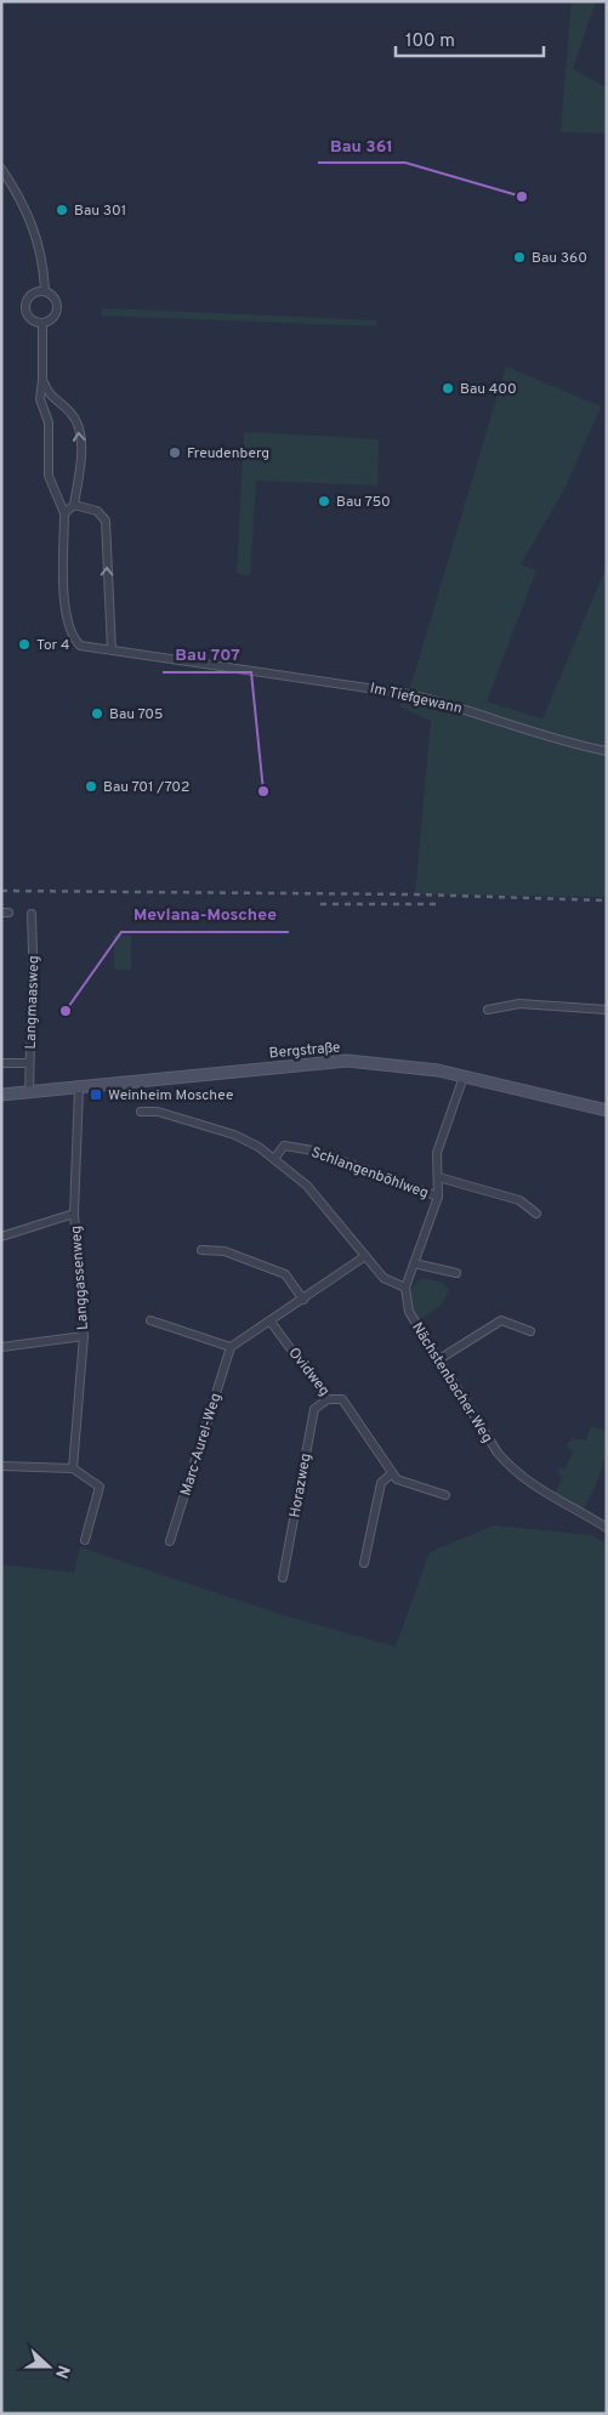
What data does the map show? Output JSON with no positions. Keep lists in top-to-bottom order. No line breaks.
{"streets":{"main road":["Bergstraße"],"street":["Im Tiefgewann","Langmaasweg","Schlangenböhlweg","Langgassenweg","Ovidweg","Nächstenbacher Weg","Marc-Aurel-Weg","Horazweg"]},"crossings":[["Langmaasweg","Bergstraße"],["Bergstraße","Langgassenweg"],["Ovidweg","Horazweg"]],"places":{"other":["Bau 361","Bau 301","Bau 360","Bau 400","Freudenberg","Bau 750","Tor 4","Bau 705","Bau 701 /702","Bau 707","Mevlana-Moschee"],"transit":["Weinheim Moschee"]},"scale_bar":"100 m","north":"right"}
